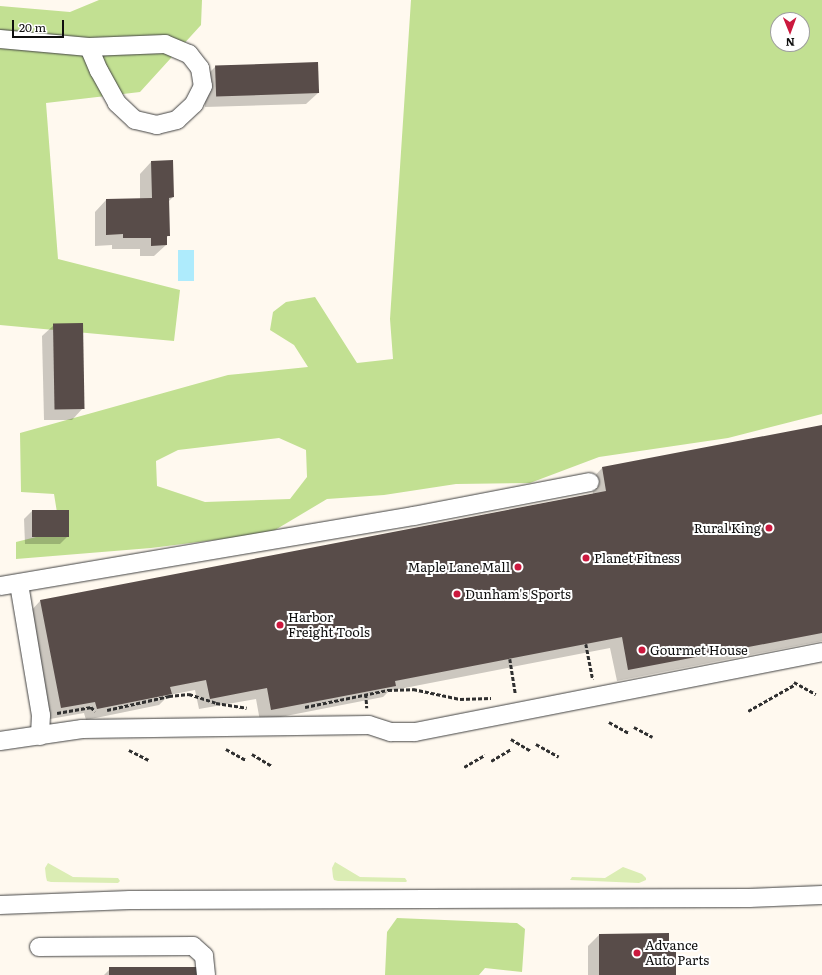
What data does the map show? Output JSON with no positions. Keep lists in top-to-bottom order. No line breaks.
{"places":["Rural King","Planet Fitness","Maple Lane Mall","Dunham's Sports","Harbor Freight Tools","Gourmet House","Advance Auto Parts"],"scale_bar":"20 m","north":"bottom"}
